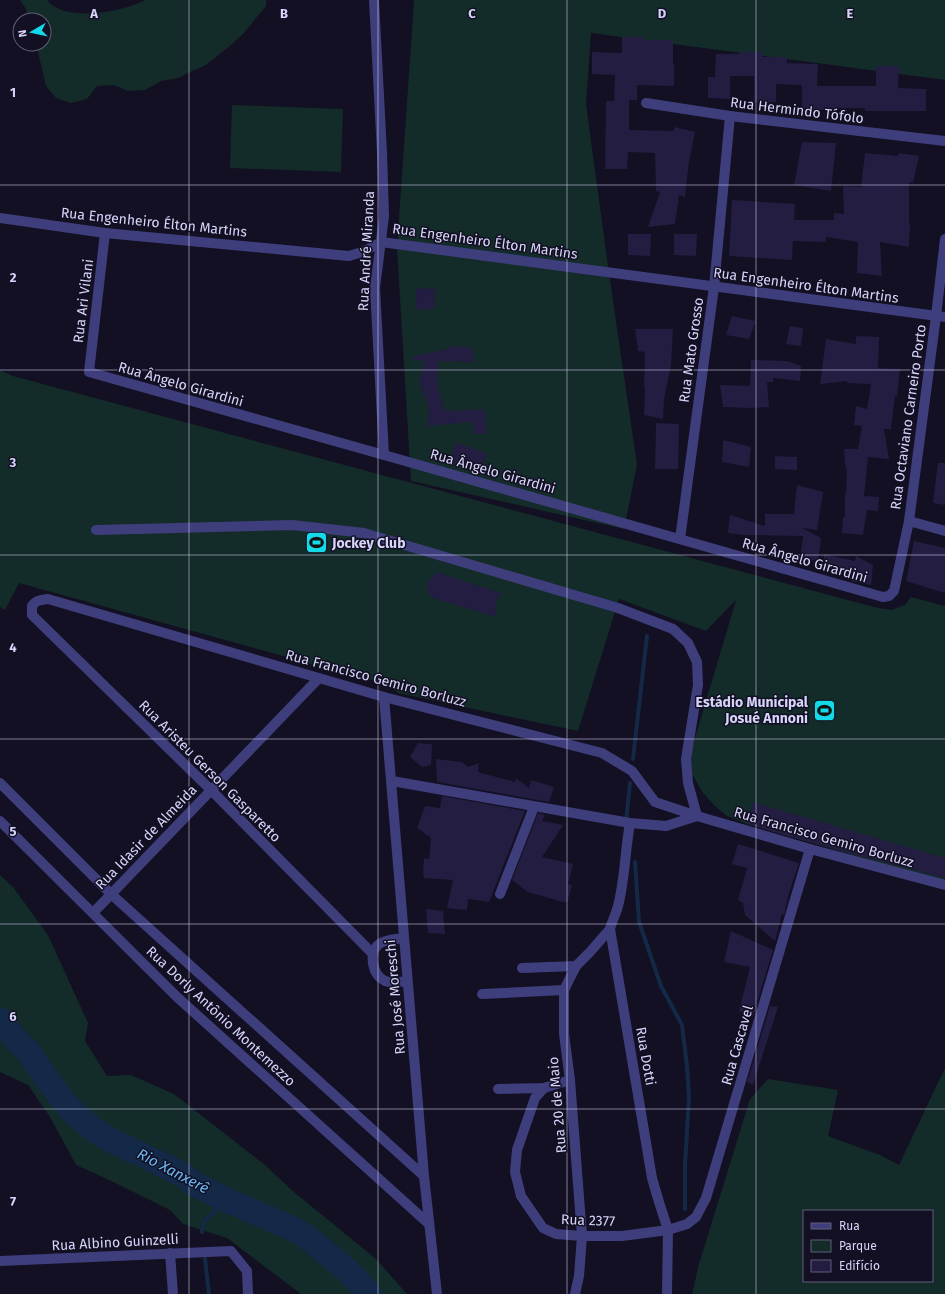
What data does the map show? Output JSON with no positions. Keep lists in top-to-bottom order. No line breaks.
{"streets":{"street":["Rua Hermindo Tófolo","Rua Engenheiro Élton Martins","Rua André Miranda","Rua Ari Vilani","Rua Mato Grosso","Rua Ângelo Girardini","Rua Octaviano Carneiro Porto","Rua Francisco Gemiro Borluzz","Rua Aristeu Gerson Gasparetto","Rua Idasir de Almeida","Rua José Moreschi","Rua Dorly Antônio Montemezzo","Rua Cascavel","Rua Dotti","Rua 20 de Maio","Rua 2377","Rua Albino Guinzelli"]},"crossings":[["Rua Hermindo Tófolo","Rua Mato Grosso"],["Rua Engenheiro Élton Martins","Rua André Miranda"],["Rua Engenheiro Élton Martins","Rua Ari Vilani"],["Rua Engenheiro Élton Martins","Rua Mato Grosso"],["Rua Engenheiro Élton Martins","Rua Octaviano Carneiro Porto"],["Rua André Miranda","Rua Ângelo Girardini"],["Rua Ari Vilani","Rua Ângelo Girardini"],["Rua Mato Grosso","Rua Ângelo Girardini"],["Rua Ângelo Girardini","Rua Octaviano Carneiro Porto"],["Rua Francisco Gemiro Borluzz","Rua Aristeu Gerson Gasparetto"],["Rua Francisco Gemiro Borluzz","Rua Idasir de Almeida"],["Rua Francisco Gemiro Borluzz","Rua José Moreschi"],["Rua Francisco Gemiro Borluzz","Rua Cascavel"],["Rua Aristeu Gerson Gasparetto","Rua Idasir de Almeida"],["Rua Idasir de Almeida","Rua Dorly Antônio Montemezzo"],["Rua José Moreschi","Rua Dorly Antônio Montemezzo"],["Rua Cascavel","Rua Dotti"],["Rua Cascavel","Rua 2377"],["Rua Dotti","Rua 20 de Maio"],["Rua Dotti","Rua 2377"],["Rua 20 de Maio","Rua 2377"]],"water":["Rio Xanxerê"],"places":{"sports":["Jockey Club","Estádio Municipal Josué Annoni"]},"legend":["Rua","Parque","Edifício"],"north":"left","grid":{"columns":["A","B","C","D","E"],"rows":["1","2","3","4","5","6","7"]}}
